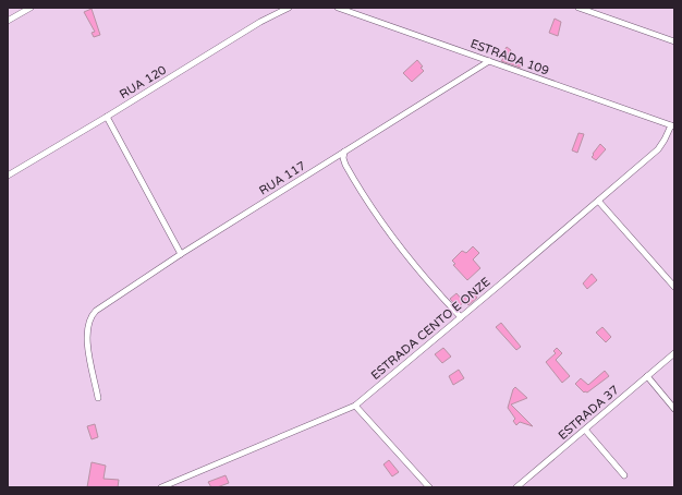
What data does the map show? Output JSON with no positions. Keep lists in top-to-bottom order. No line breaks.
{"streets":{"street":["ESTRADA 109","RUA 120","RUA 117","ESTRADA CENTO E ONZE","ESTRADA 37"]},"crossings":[["ESTRADA 109","RUA 117"],["ESTRADA 109","ESTRADA CENTO E ONZE"]]}
